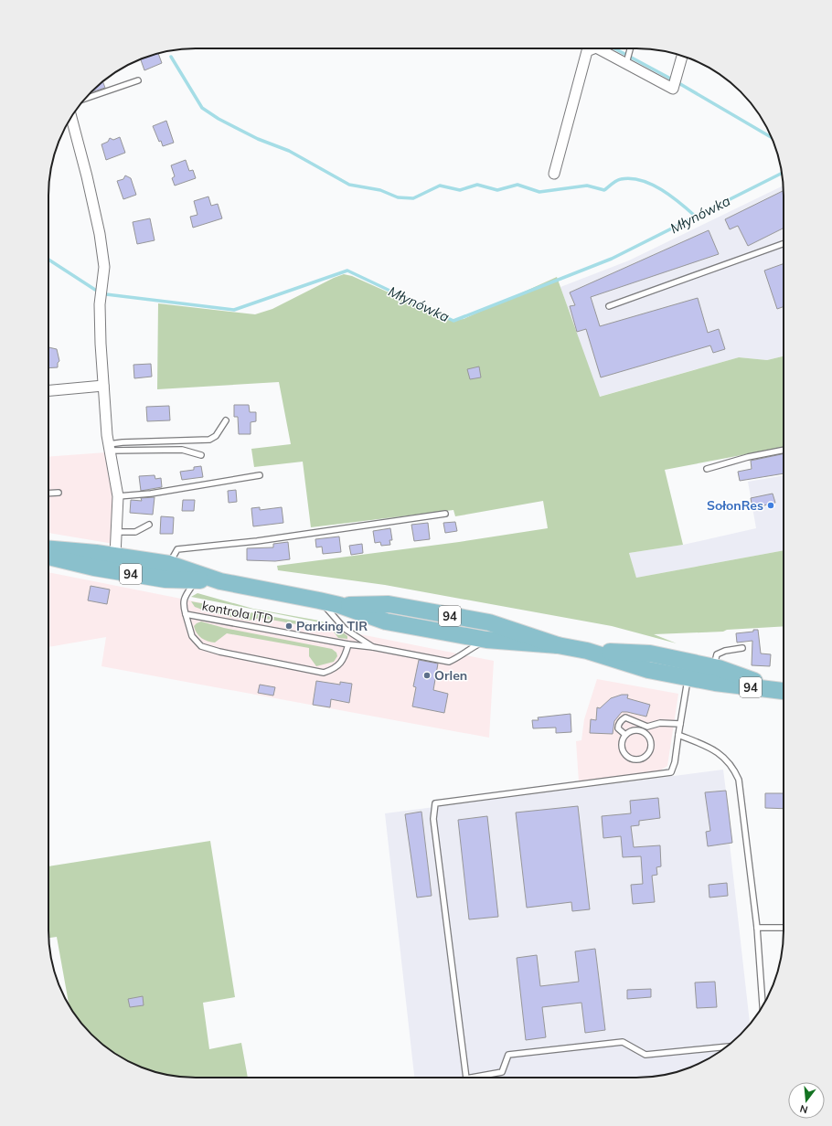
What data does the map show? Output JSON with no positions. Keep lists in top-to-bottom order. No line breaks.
{"streets":{"main road":["94"],"lane":["kontrola ITD"]},"crossings":[["94","kontrola ITD"]],"water":["Młynówka"],"places":["SołonRes","Parking TIR","Orlen"],"north":"bottom"}
